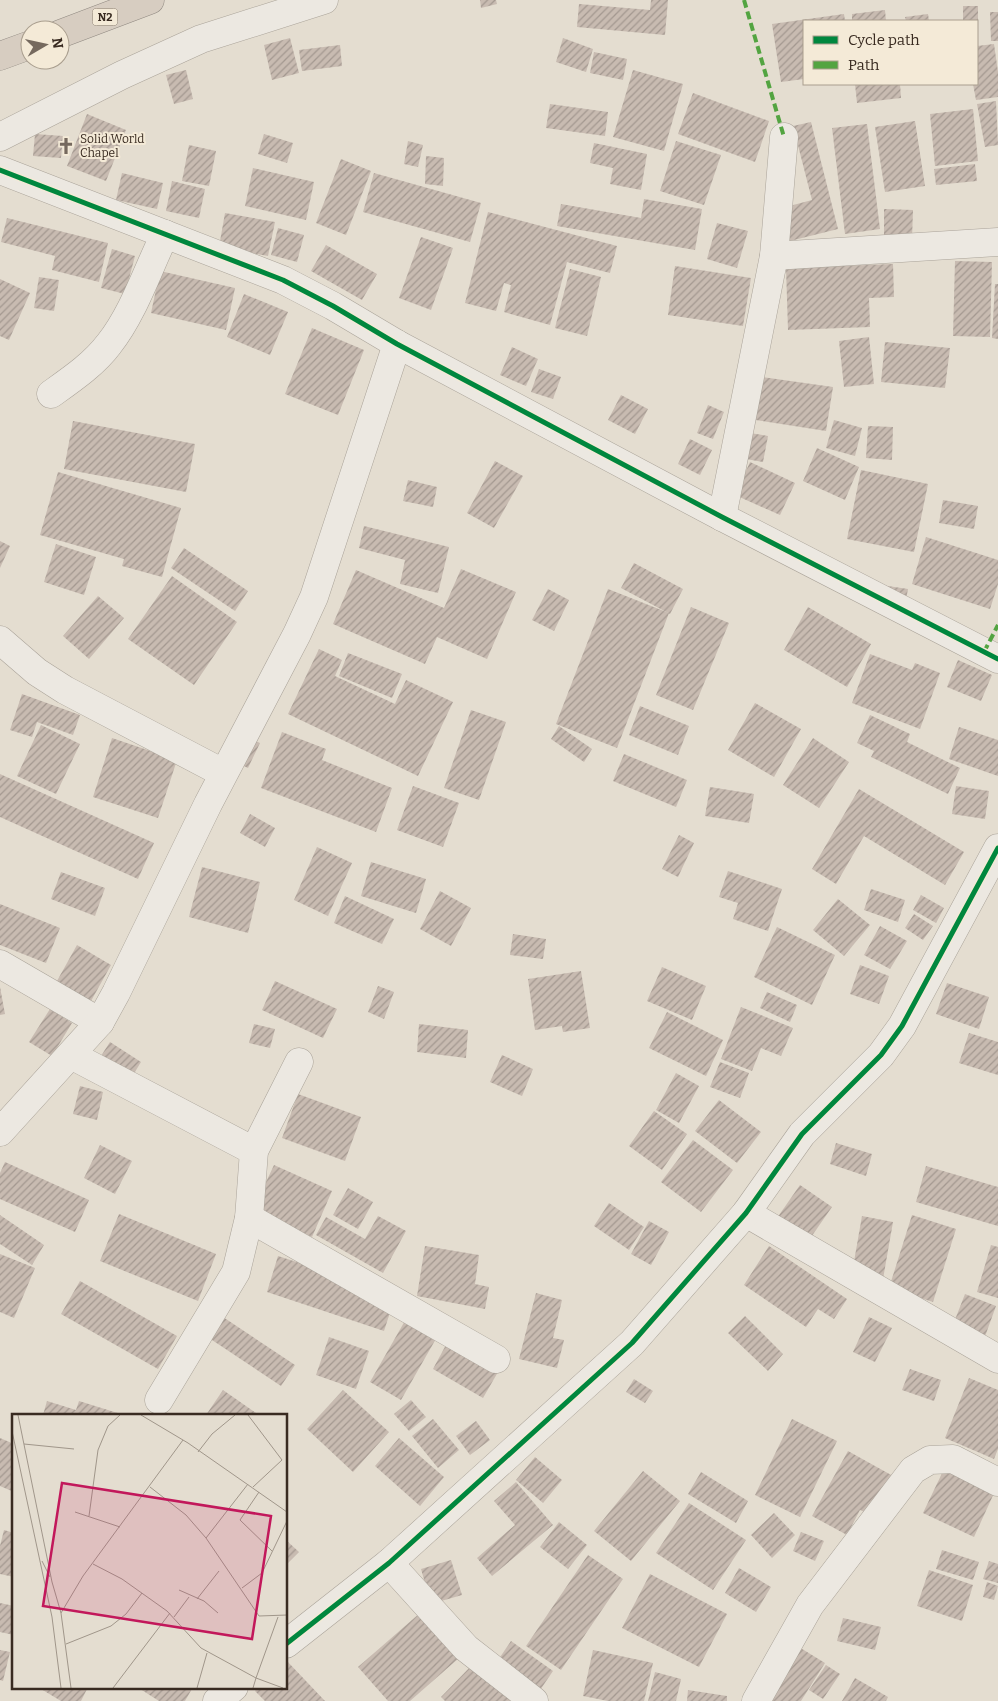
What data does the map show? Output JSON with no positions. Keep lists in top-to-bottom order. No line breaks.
{"streets":{"highway":["N2"]},"places":{"church":["Solid World Chapel"]},"legend":["Cycle path","Path"],"north":"right"}
